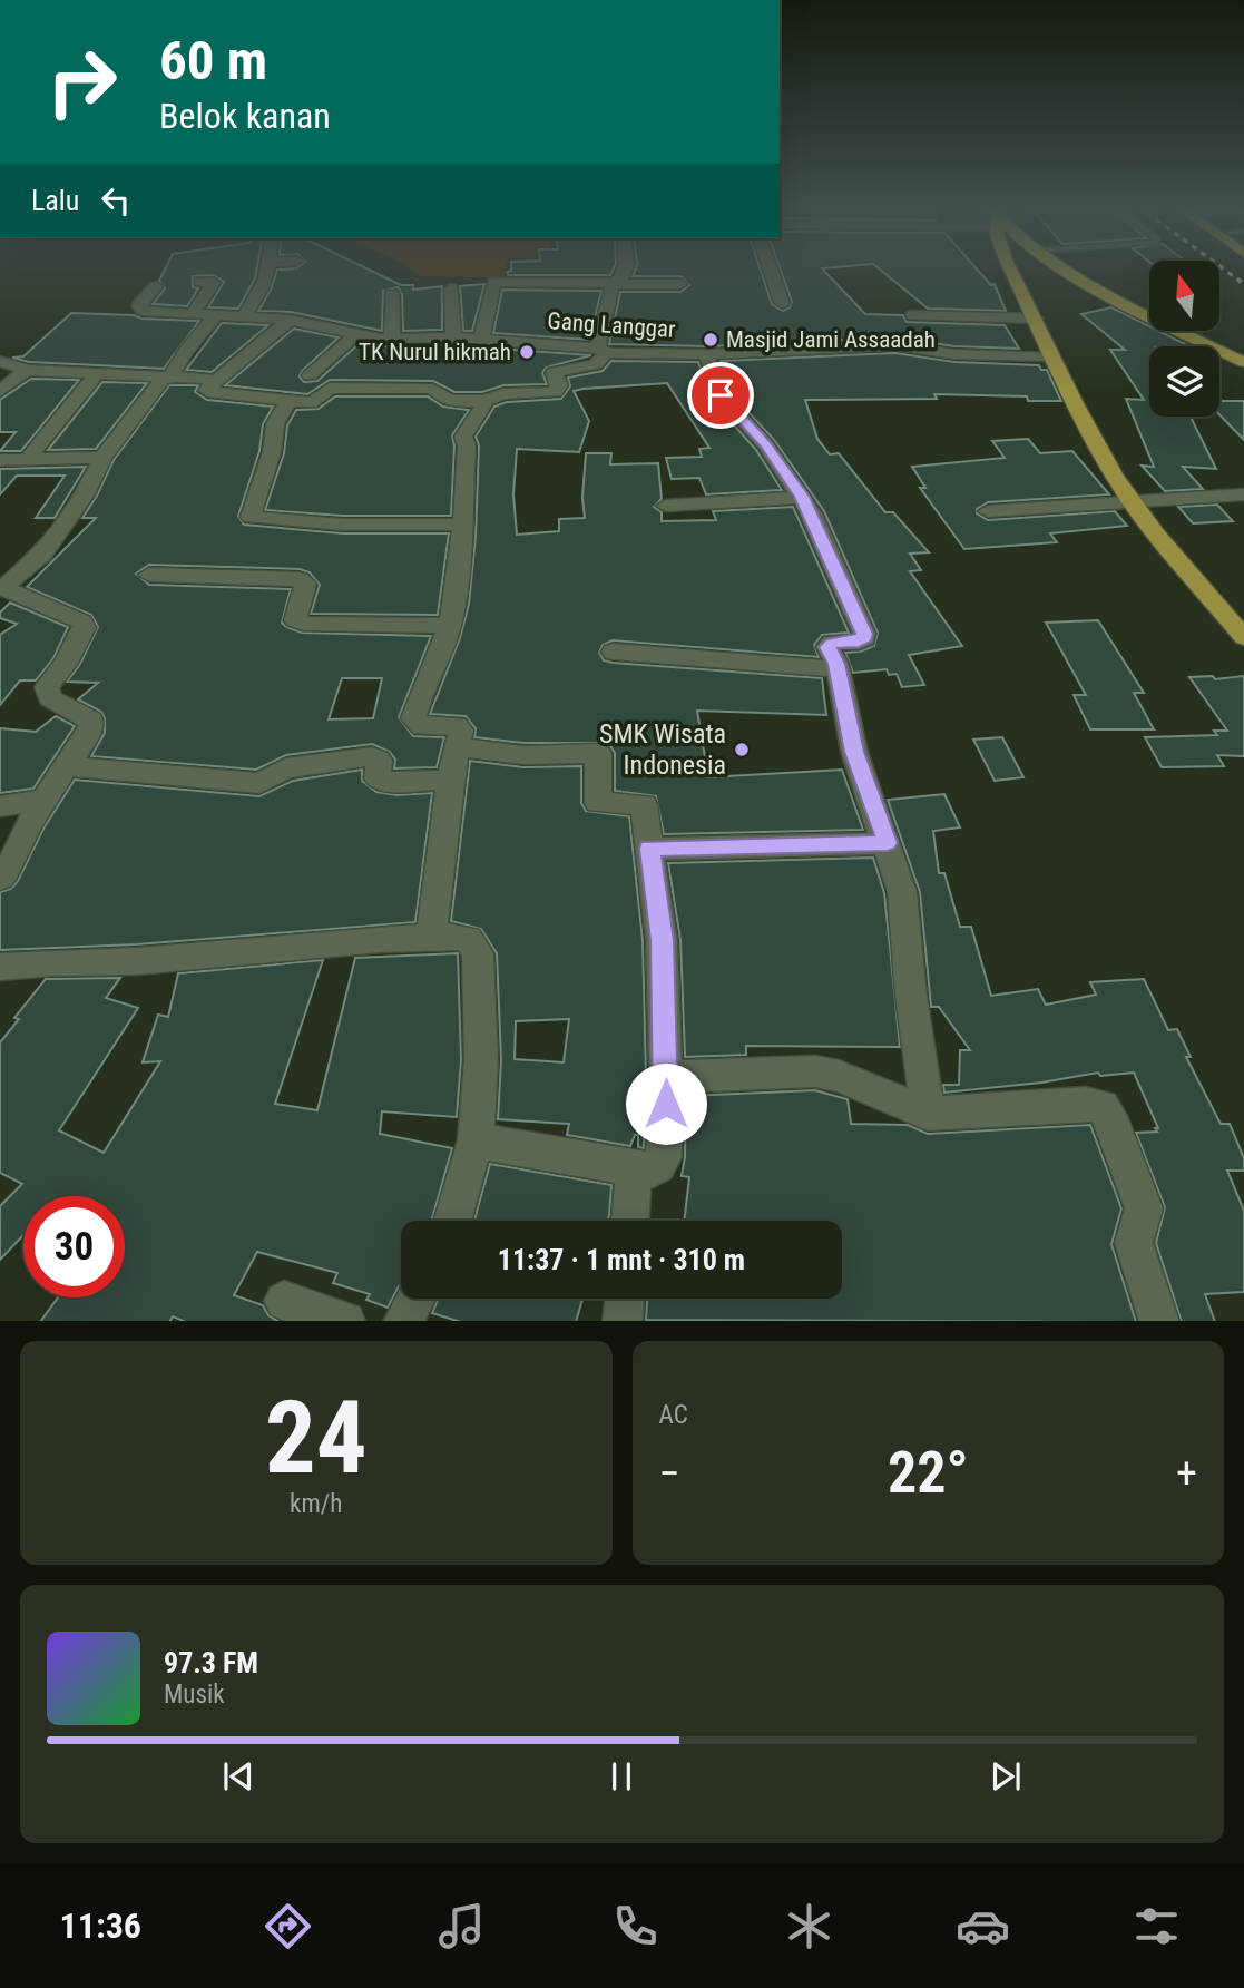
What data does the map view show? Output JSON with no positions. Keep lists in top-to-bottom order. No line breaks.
{"streets":{"street":["Gang Langgar"]},"places":["Masjid Jami Assaadah","TK Nurul hikmah","SMK Wisata Indonesia"],"north":"top","page":{"turn":["60 m","Belok kanan"],"then":"Lalu","limit":"30","trip":"11:37 · 1 mnt · 310 m","tile":[["24","km/h"],"AC"],"heat":["−","22°","+"],"song":["97.3 FM","Musik"],"tabs":"11:36"}}
